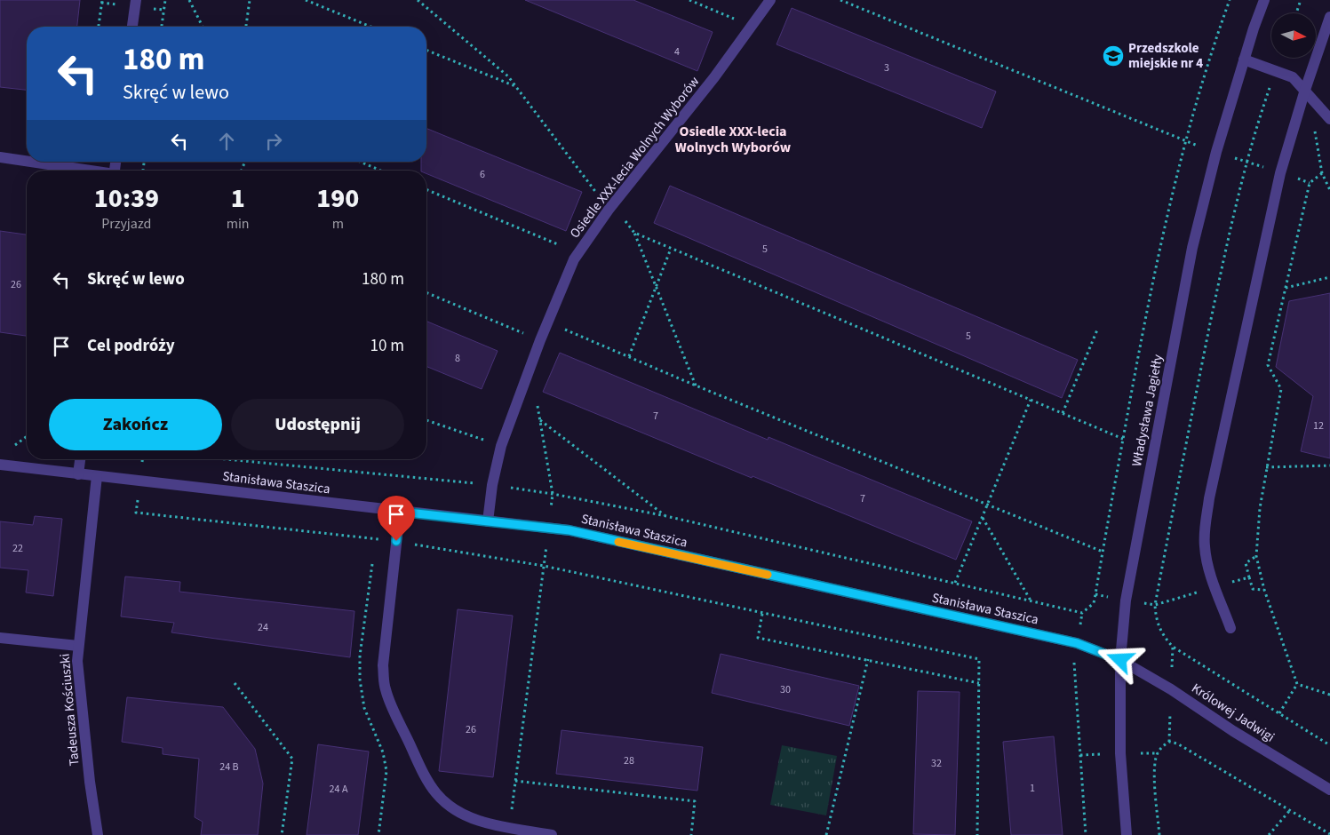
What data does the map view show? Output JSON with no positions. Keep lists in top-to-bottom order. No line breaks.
{"streets":{"street":["Osiedle XXX-lecia Wolnych Wyborów","Władysława Jagiełły","Stanisława Staszica","Tadeusza Kościuszki","Królowej Jadwigi"]},"crossings":[["Osiedle XXX-lecia Wolnych Wyborów","Stanisława Staszica"],["Władysława Jagiełły","Stanisława Staszica"],["Władysława Jagiełły","Królowej Jadwigi"],["Stanisława Staszica","Tadeusza Kościuszki"],["Stanisława Staszica","Królowej Jadwigi"]],"districts":["Osiedle XXX-lecia Wolnych Wyborów"],"places":{"school or university":["Przedszkole miejskie nr 4"]},"house_numbers":["4","3","6","5","26","5","8","7","12","7","22","24","30","26","28","32","24 B","1","24 A"],"north":"right","page":{"turn":["180 m","Skręć w lewo"],"eta":["10:39","Przyjazd","1","min","190","m"],"list":[{"name":"Skręć w lewo","value":"180 m"},{"name":"Cel podróży","value":"10 m"}],"buttons":["Zakończ","Udostępnij"]}}
